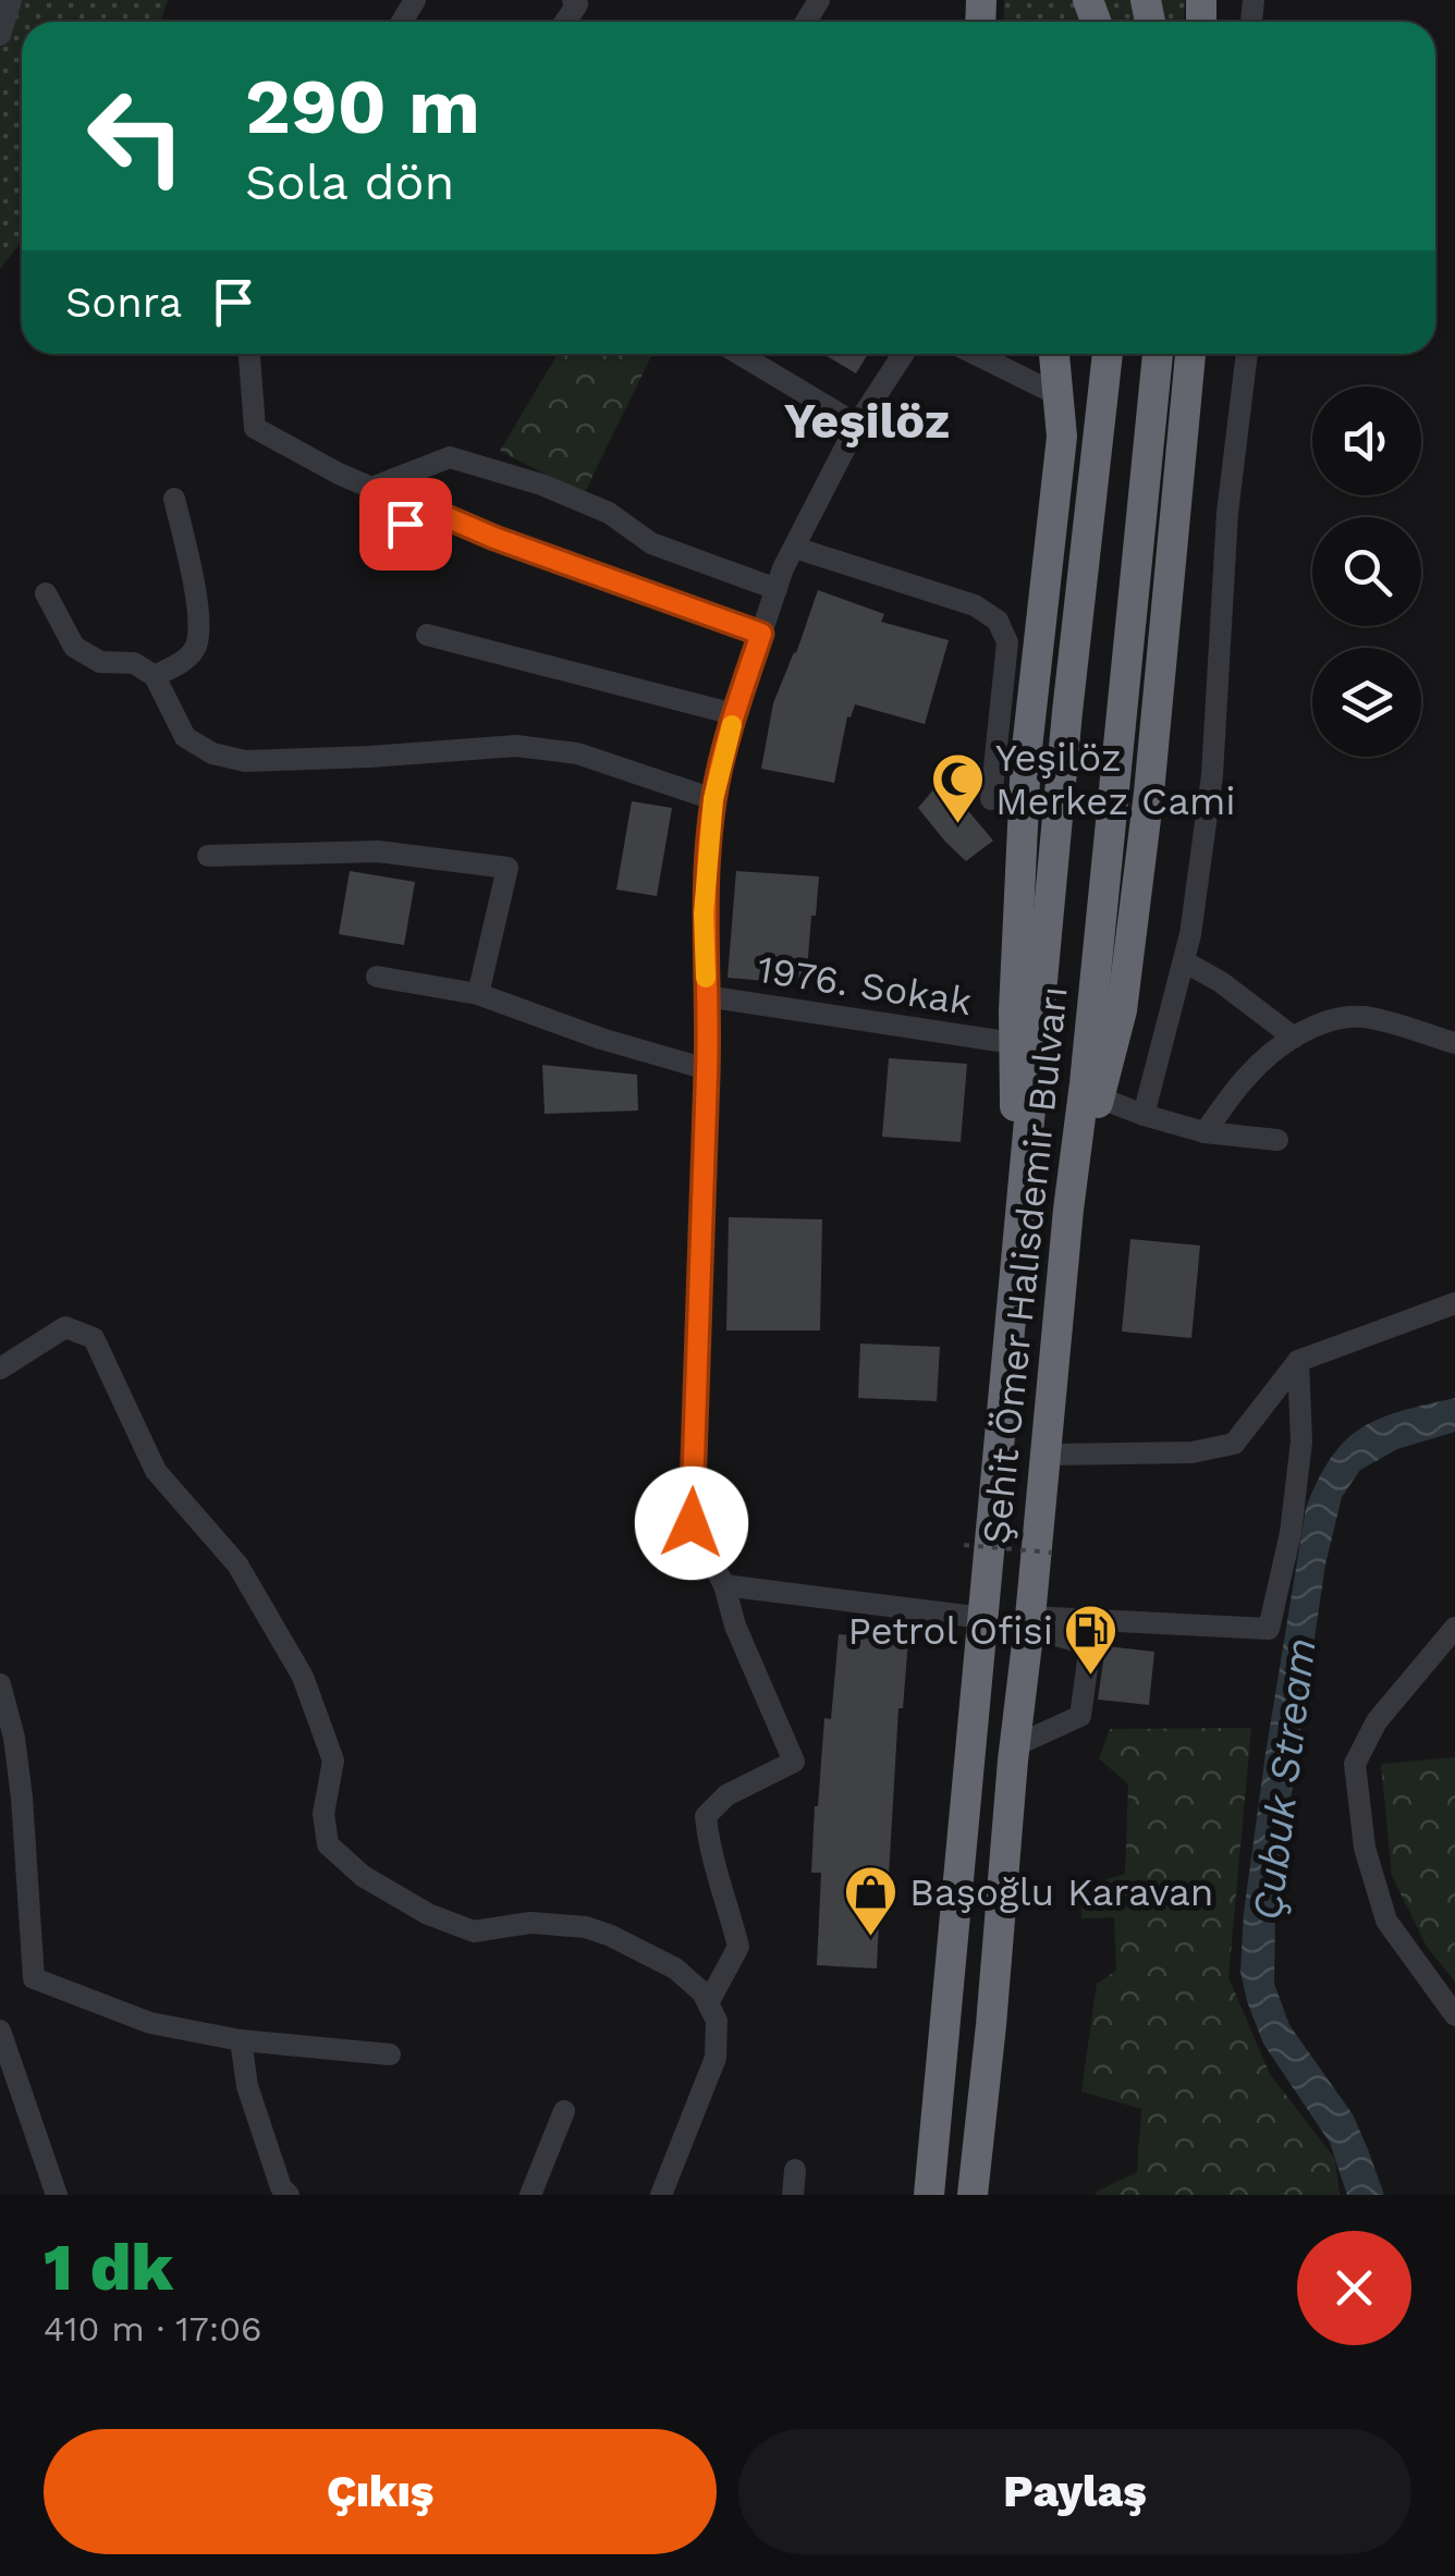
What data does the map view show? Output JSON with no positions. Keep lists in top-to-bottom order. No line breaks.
{"streets":{"highway":["Şehit Ömer Halisdemir Bulvarı"],"street":["1976. Sokak"]},"crossings":[["1976. Sokak","Şehit Ömer Halisdemir Bulvarı"]],"districts":["Yeşilöz"],"water":["Çubuk Stream"],"places":{"mosque":["Yeşilöz Merkez Cami"],"fuel station":["Petrol Ofisi"],"shop":["Başoğlu Karavan"]},"page":{"turn":["290 m","Sola dön"],"then":"Sonra","heading":["1 dk","410 m · 17:06"],"buttons":["Çıkış","Paylaş"]}}
